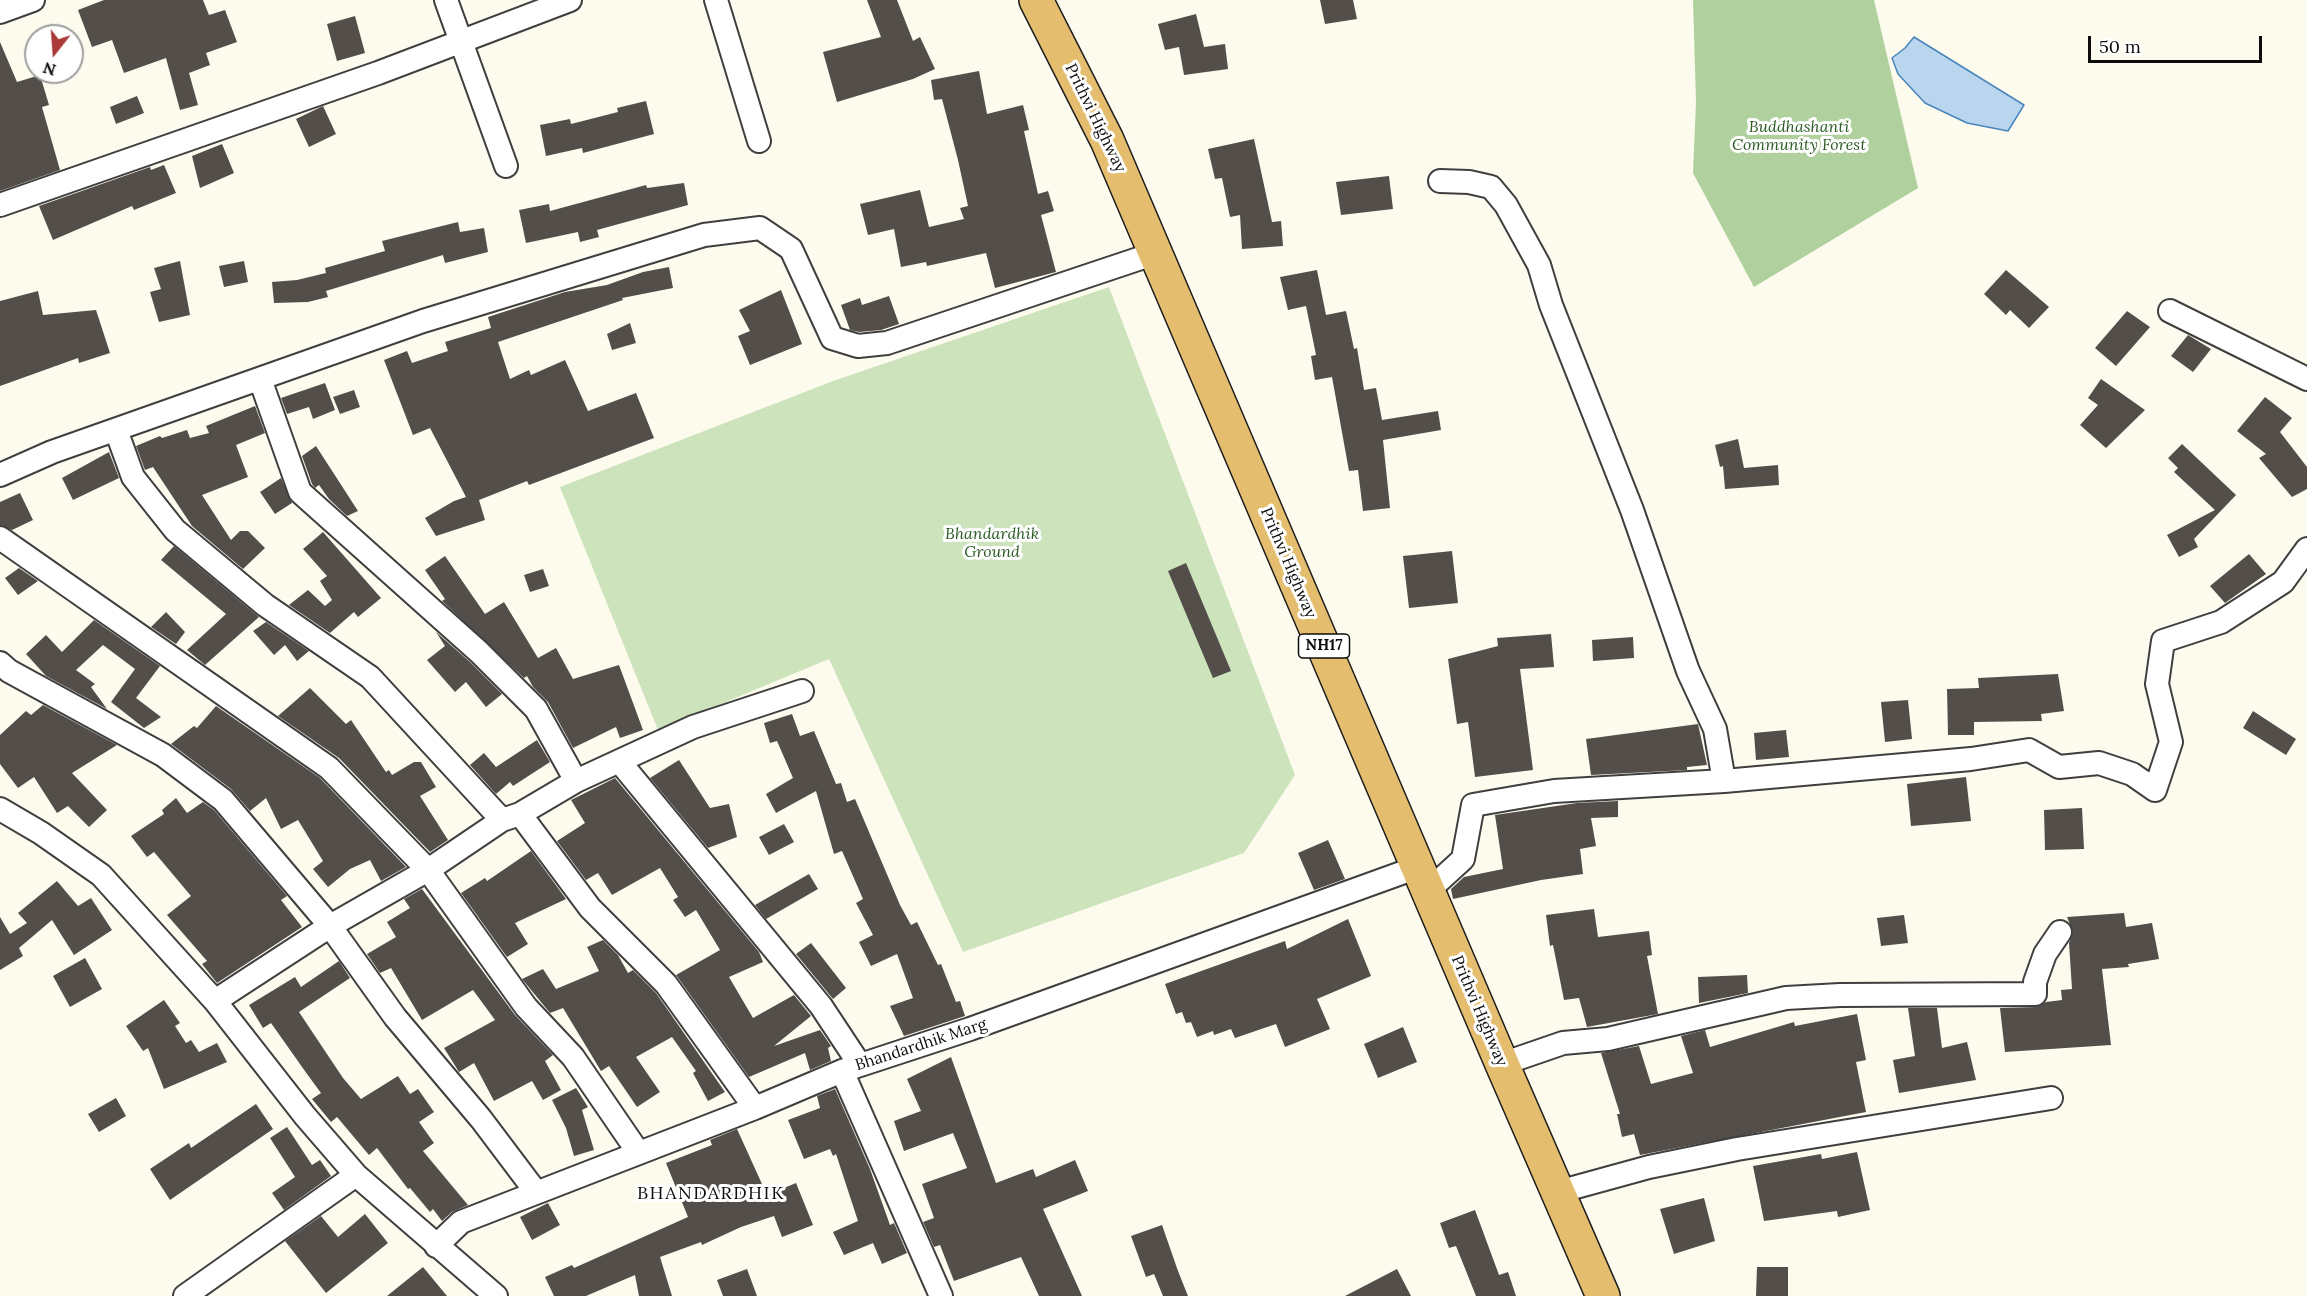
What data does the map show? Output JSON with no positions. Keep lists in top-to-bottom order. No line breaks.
{"streets":{"highway":["Prithvi Highway","NH17"],"street":["Bhandardhik Marg"]},"crossings":[["Prithvi Highway","Bhandardhik Marg"]],"districts":["BHANDARDHIK"],"parks":["Buddhashanti Community Forest","Bhandardhik Ground"],"scale_bar":"50 m","north":"bottom"}
